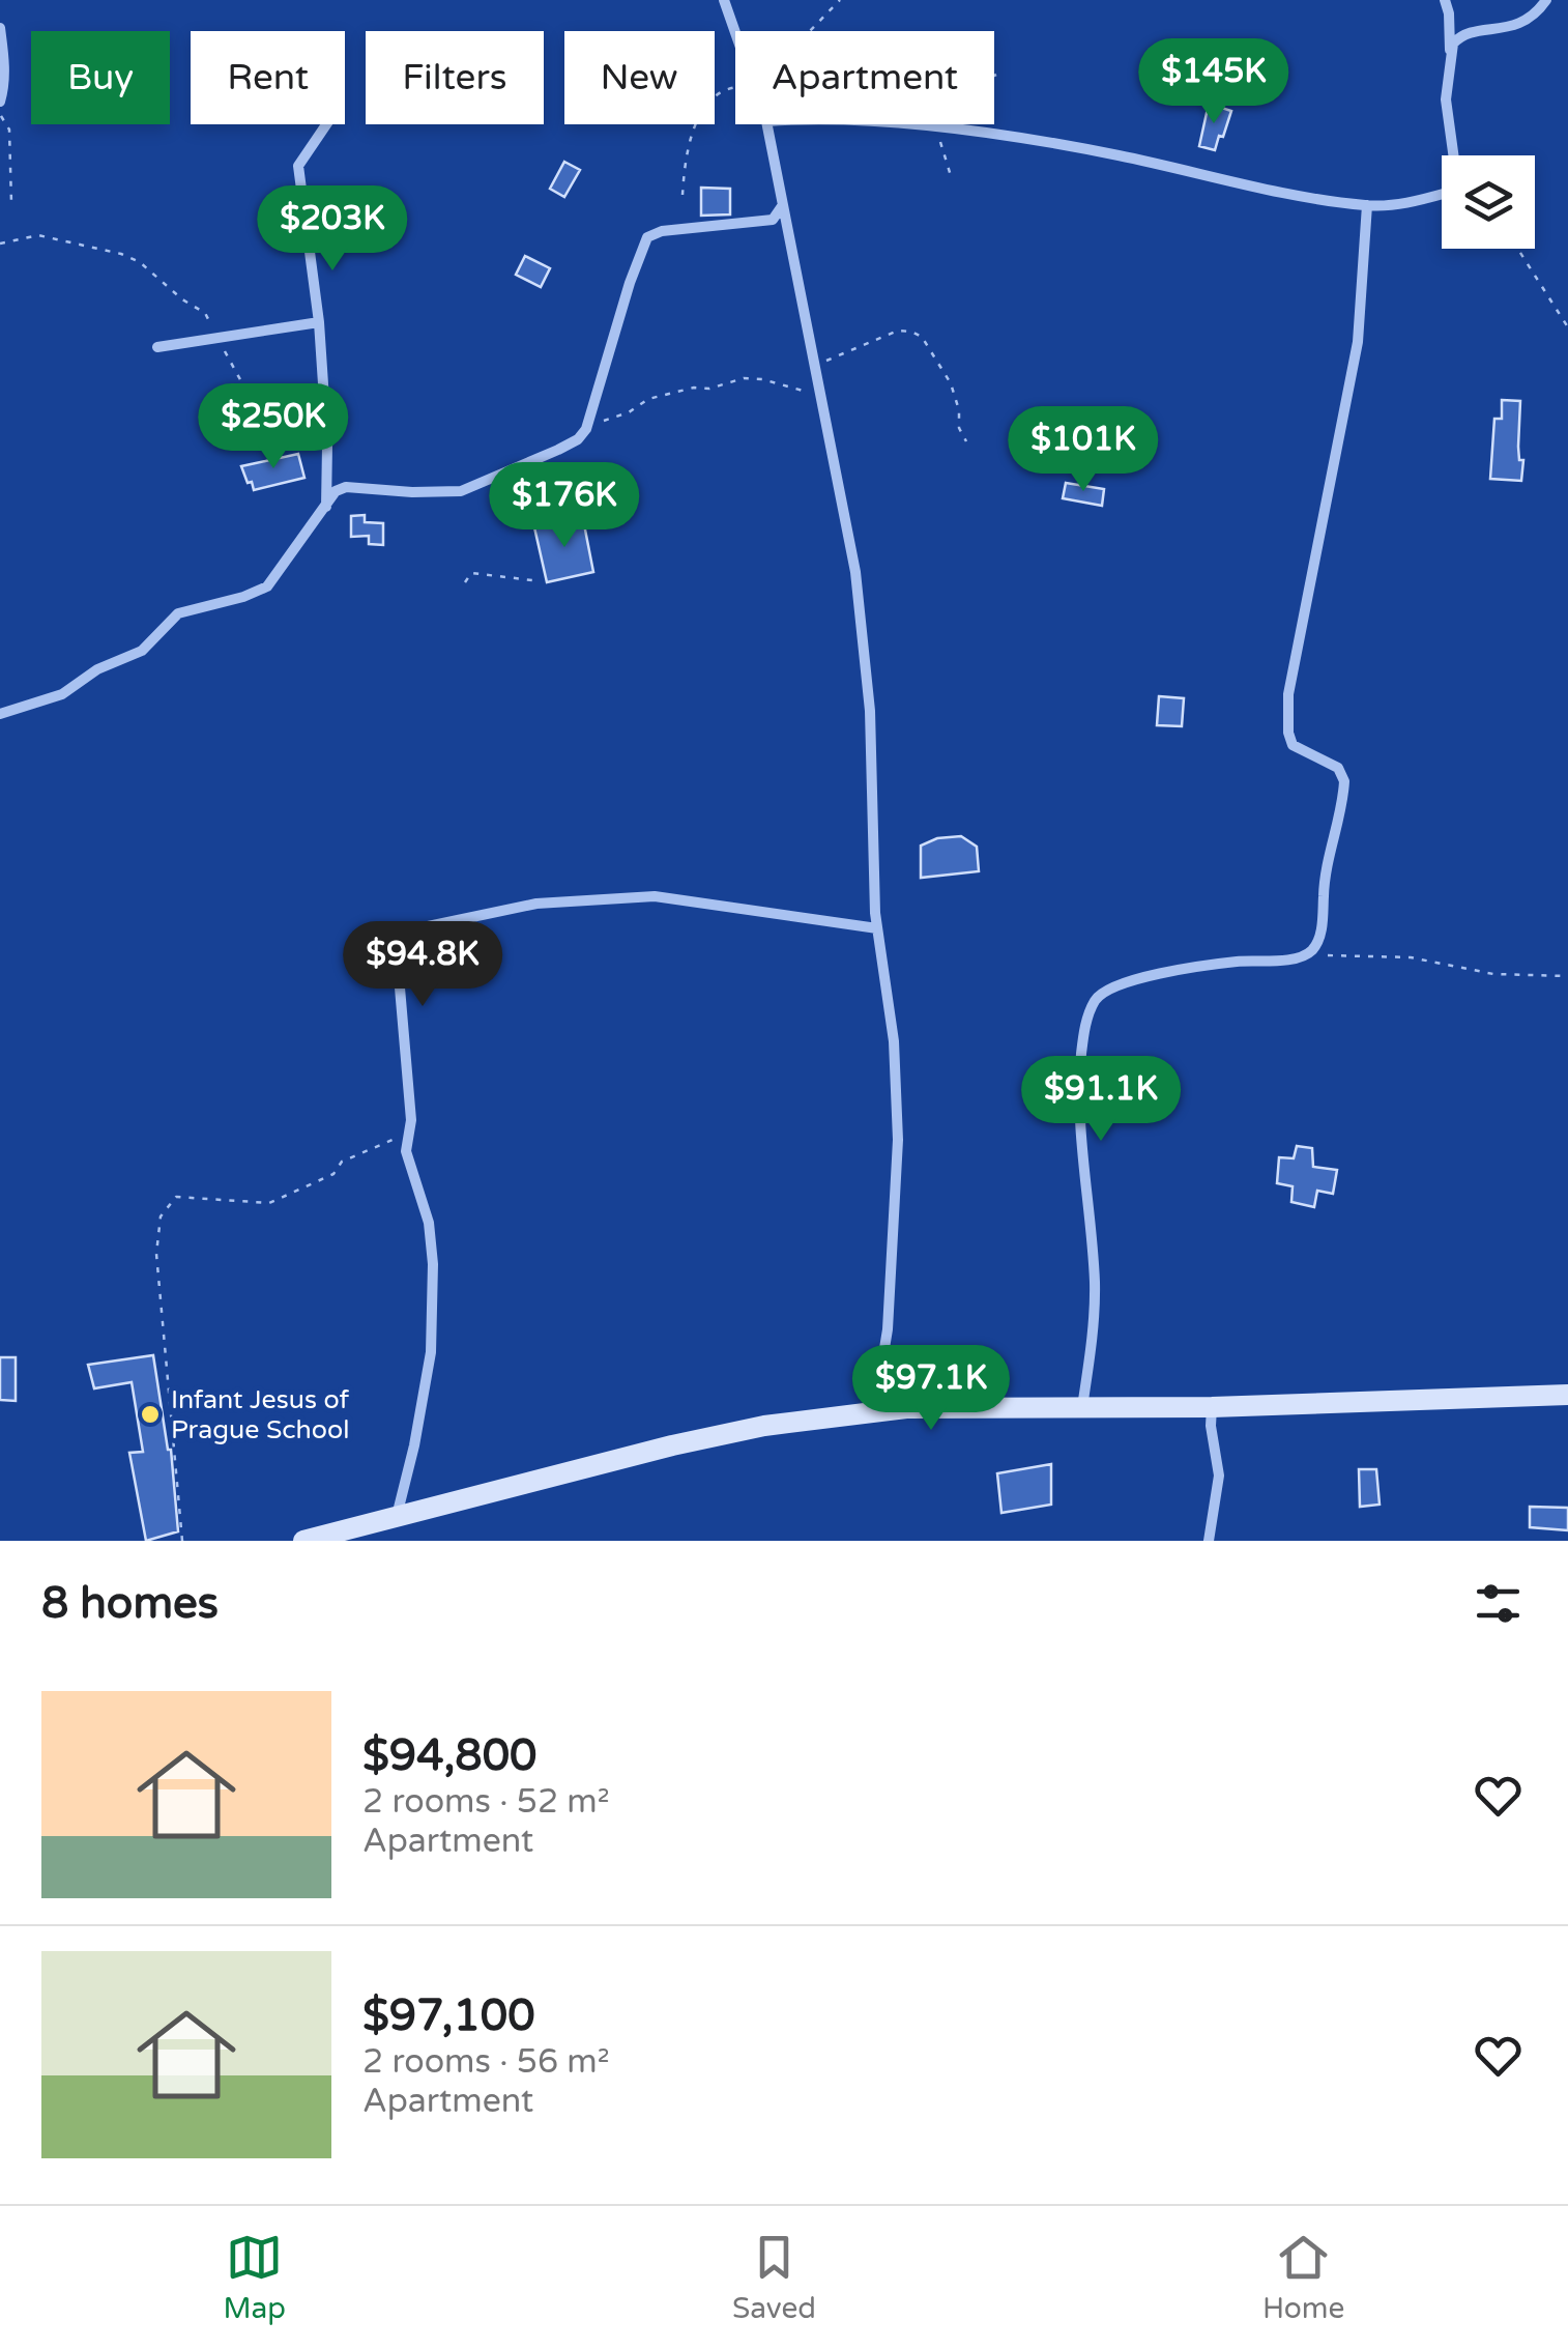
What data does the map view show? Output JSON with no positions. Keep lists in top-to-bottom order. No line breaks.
{"places":["Infant Jesus of Prague School"],"page":{"chip":["Buy","Rent","Filters","New","Apartment"],"price":["$145K","$203K","$250K","$101K","$176K","$94.8K","$91.1K","$97.1K"],"heading":"8 homes","list":[{"name":"$94,800","note":"2 rooms · 52 m² · Apartment"},{"name":"$97,100","note":"2 rooms · 56 m² · Apartment"}],"tabs":["Map","Saved","Home"]}}
